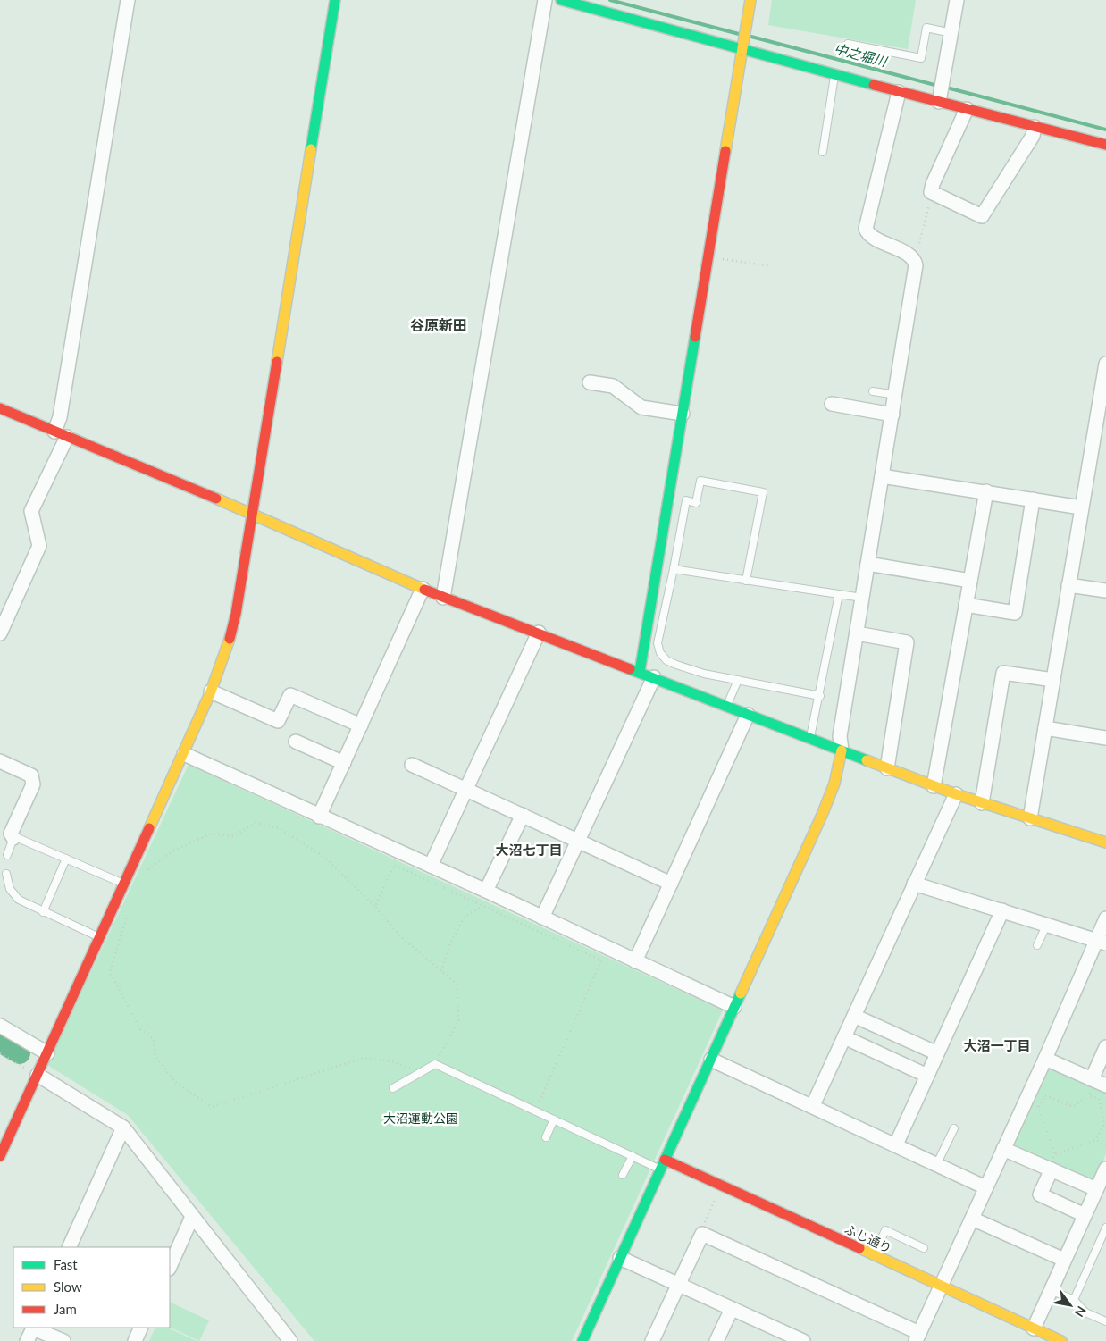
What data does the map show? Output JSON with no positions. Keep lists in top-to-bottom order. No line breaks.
{"streets":{"street":["ふじ通り"]},"districts":["谷原新田","大沼七丁目","大沼一丁目"],"water":["中之堀川"],"parks":["大沼運動公園"],"legend":["Fast","Slow","Jam"],"north":"bottom right"}
